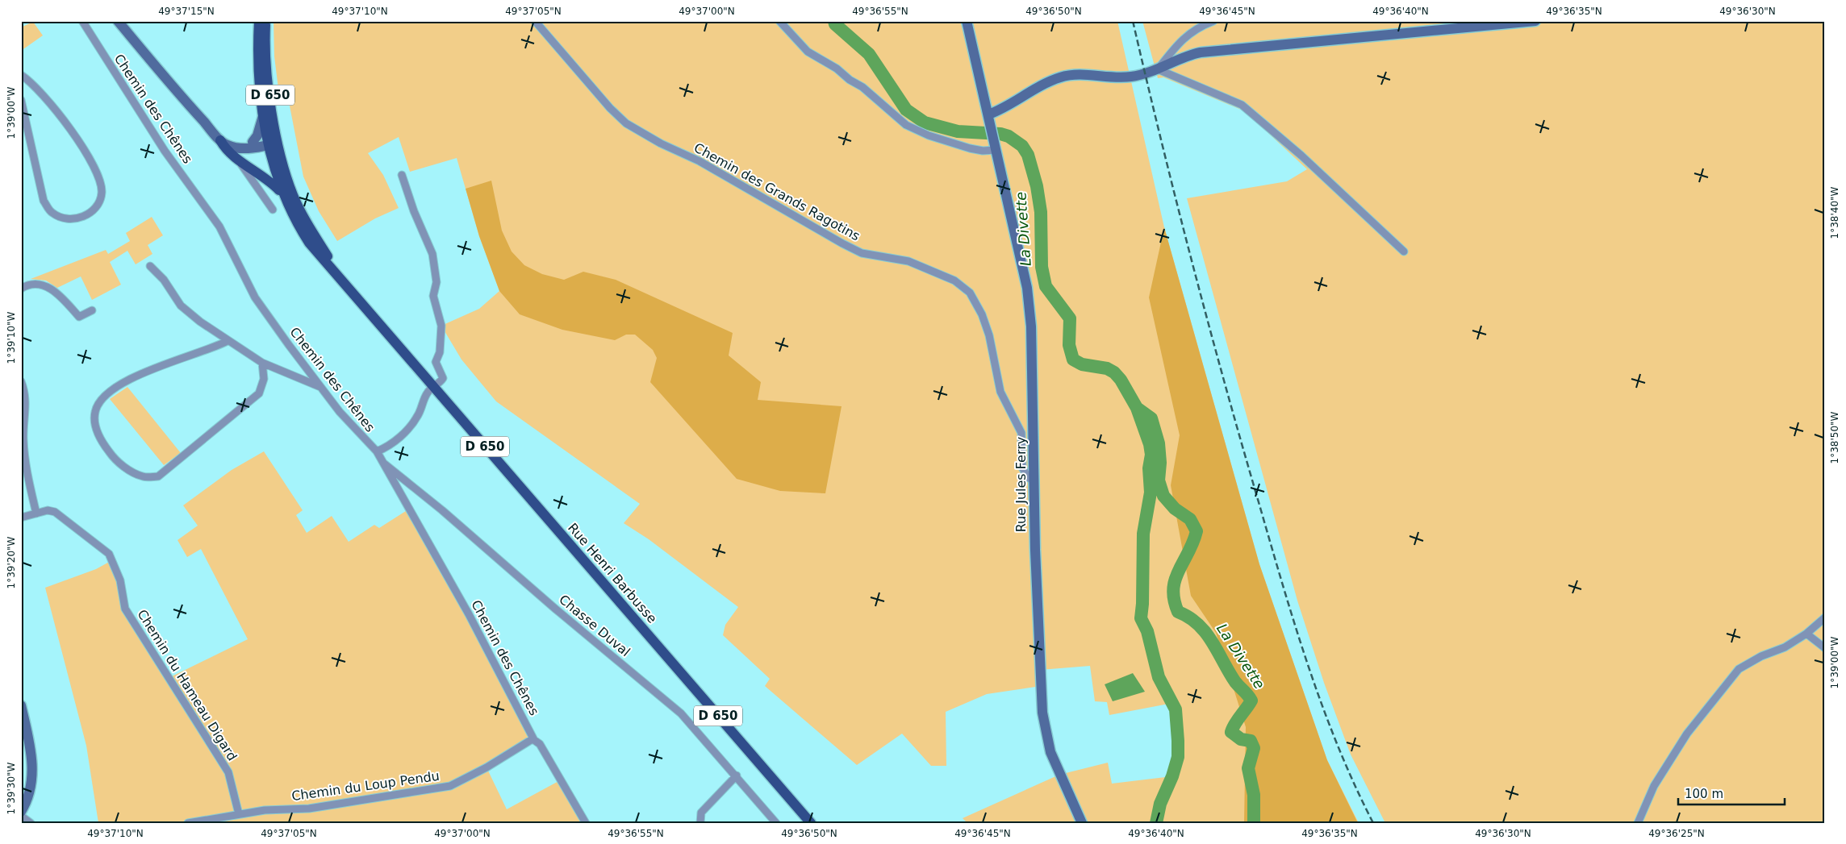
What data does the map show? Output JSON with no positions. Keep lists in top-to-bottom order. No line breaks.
{"streets":{"main road":["D 650","Rue Jules Ferry","Rue Henri Barbusse"],"street":["Chemin des Chênes","Chemin des Grands Ragotins","Chasse Duval","Chemin du Hameau Digard","Chemin du Loup Pendu"]},"crossings":[["D 650","Rue Henri Barbusse"],["Chemin des Chênes","Chasse Duval"],["Chemin des Chênes","Chemin du Loup Pendu"],["Chemin des Grands Ragotins","Rue Jules Ferry"],["Chemin du Hameau Digard","Chemin du Loup Pendu"]],"water":["La Divette"],"scale_bar":"100 m","coordinates":["49°37'15\"N","49°37'10\"N","49°37'05\"N","49°37'00\"N","49°36'55\"N","49°36'50\"N","49°36'45\"N","49°36'40\"N","49°36'35\"N","49°36'30\"N","1°39'00\"W","1°38'40\"W","1°39'10\"W","1°38'50\"W","1°39'20\"W","1°39'30\"W","49°36'25\"N"]}
